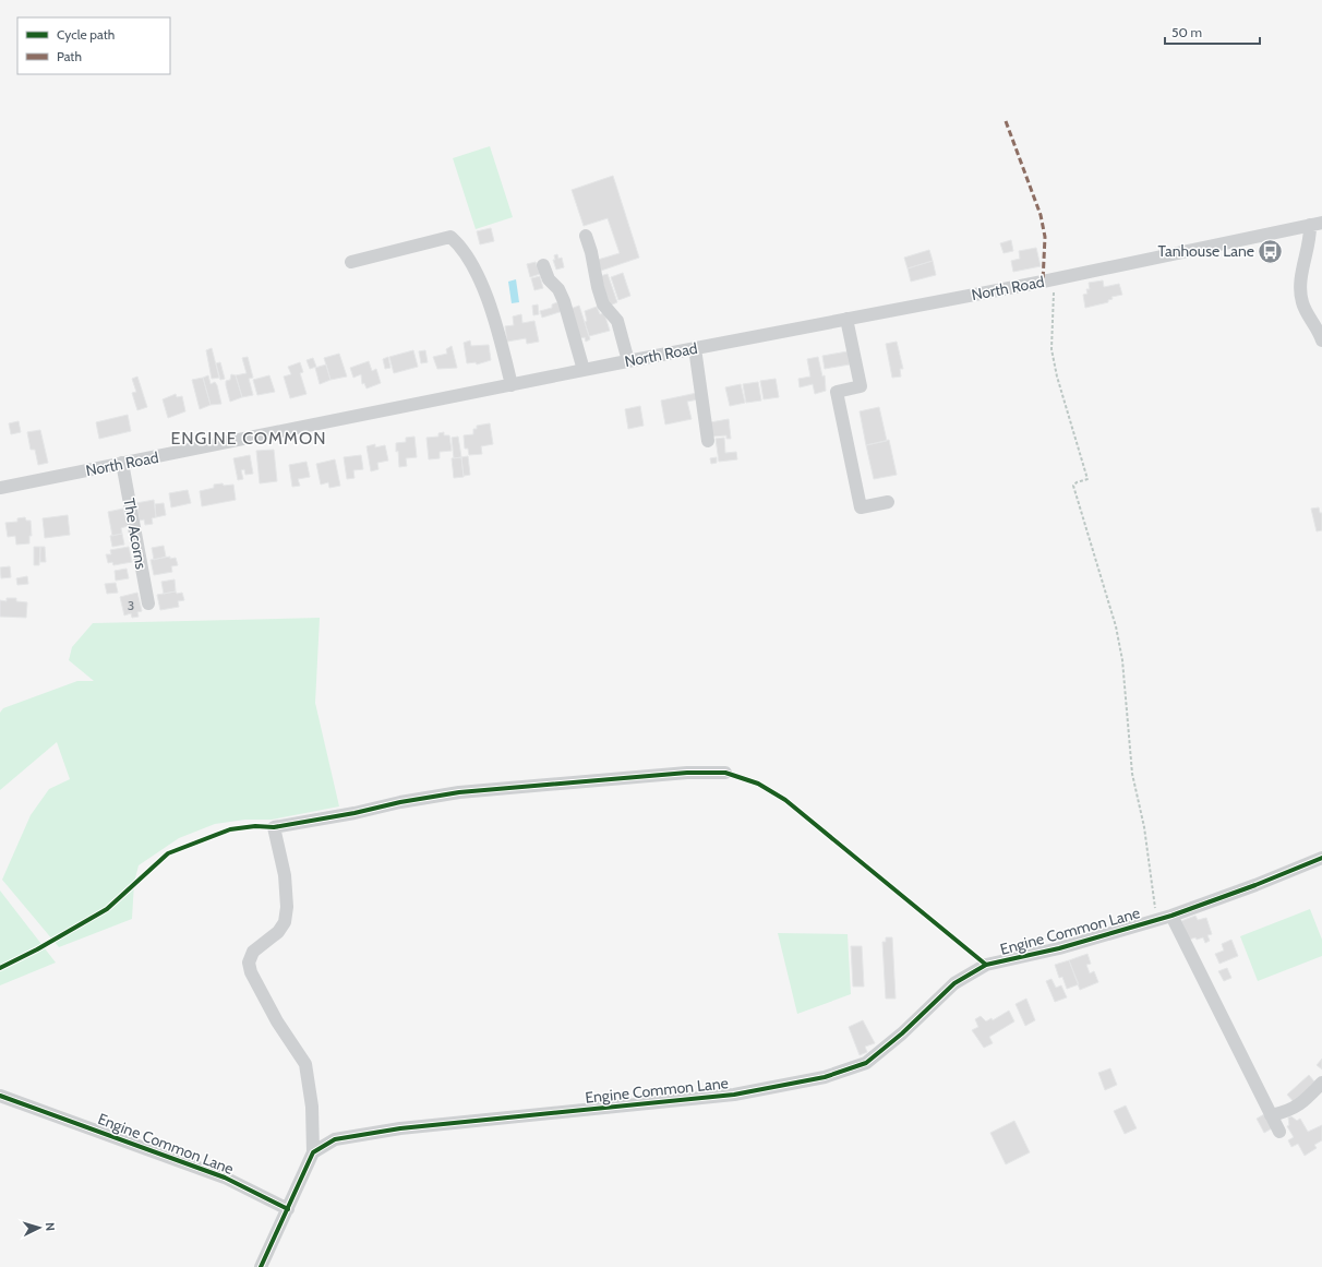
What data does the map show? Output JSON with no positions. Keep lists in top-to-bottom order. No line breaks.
{"streets":{"street":["North Road","The Acorns","Engine Common Lane"]},"crossings":[["North Road","The Acorns"]],"districts":["ENGINE COMMON"],"places":{"bus stop":["Tanhouse Lane"]},"house_numbers":["3"],"legend":["Cycle path","Path"],"scale_bar":"50 m","north":"right"}
